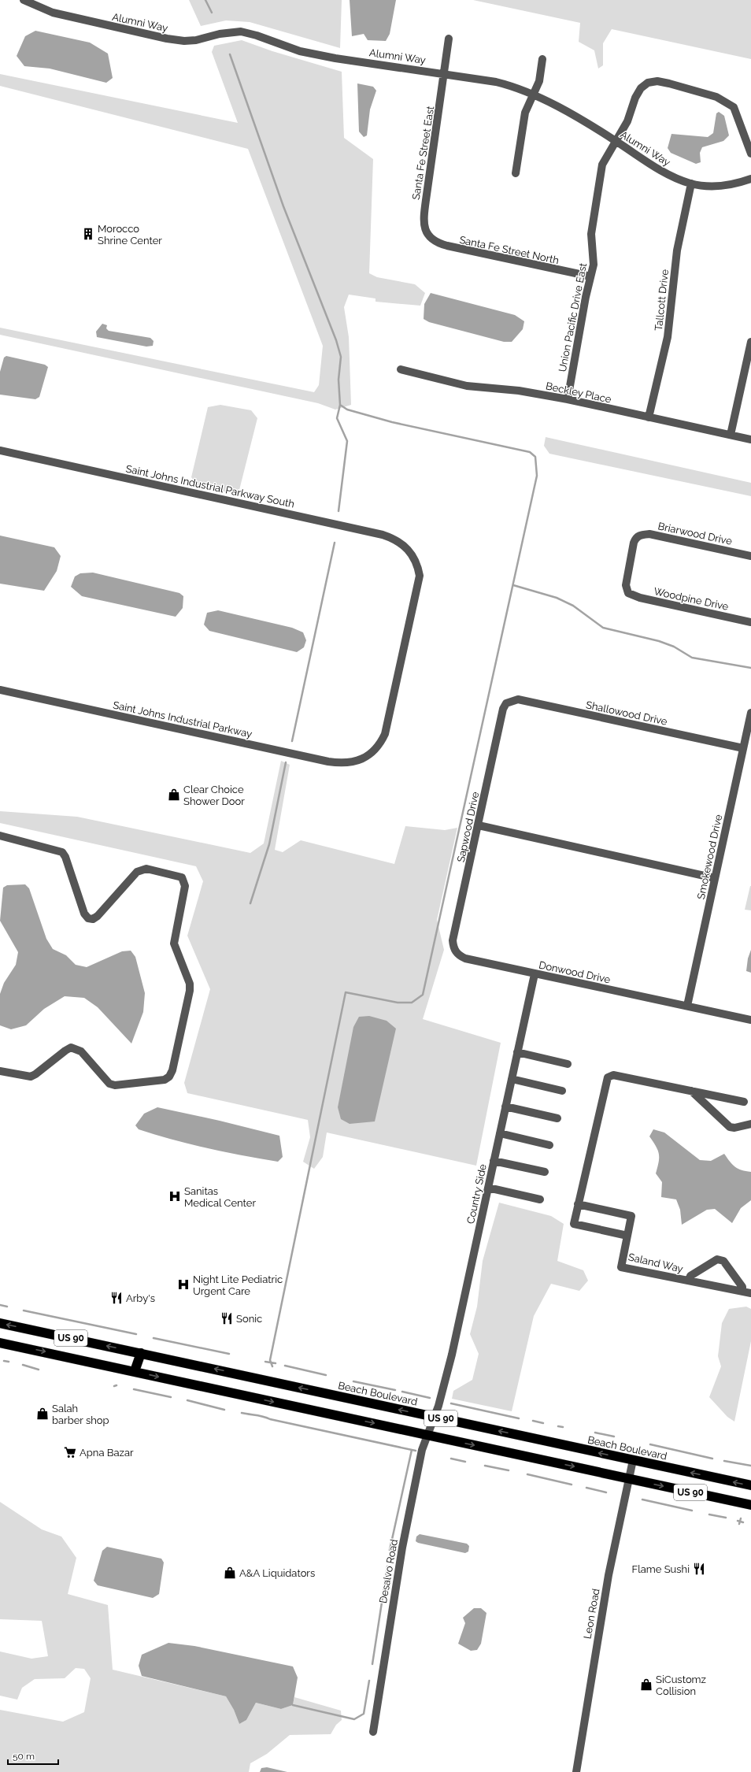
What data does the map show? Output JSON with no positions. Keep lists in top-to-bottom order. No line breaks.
{"streets":{"highway":["US 90","Beach Boulevard"],"street":["Alumni Way","Santa Fe Street East","Santa Fe Street North","Tallcott Drive","Union Pacific Drive East","Beckley Place","Saint Johns Industrial Parkway South","Briarwood Drive","Woodpine Drive","Shallowood Drive","Saint Johns Industrial Parkway","Sapwood Drive","Smokewood Drive","Donwood Drive","Country Side","Saland Way","Desalvo Road","Leon Road"]},"crossings":[["Alumni Way","Santa Fe Street East"],["Alumni Way","Tallcott Drive"],["Alumni Way","Union Pacific Drive East"],["Santa Fe Street East","Santa Fe Street North"],["Santa Fe Street North","Union Pacific Drive East"],["Tallcott Drive","Beckley Place"],["Union Pacific Drive East","Beckley Place"],["Saint Johns Industrial Parkway South","Saint Johns Industrial Parkway"],["Briarwood Drive","Woodpine Drive"],["Shallowood Drive","Sapwood Drive"],["Shallowood Drive","Smokewood Drive"],["Sapwood Drive","Donwood Drive"],["Smokewood Drive","Donwood Drive"],["Donwood Drive","Country Side"],["Country Side","Beach Boulevard"],["Country Side","Desalvo Road"],["US 90","Desalvo Road"],["US 90","Leon Road"],["Beach Boulevard","Desalvo Road"],["Beach Boulevard","Leon Road"]],"places":{"building":["Morocco Shrine Center"],"shop":["Clear Choice Shower Door","Salah barber shop","A&A Liquidators","SiCustomz Collision"],"hospital":["Sanitas Medical Center","Night Lite Pediatric Urgent Care"],"restaurant":["Arby's","Sonic","Flame Sushi"],"supermarket":["Apna Bazar"]},"scale_bar":"50 m"}
